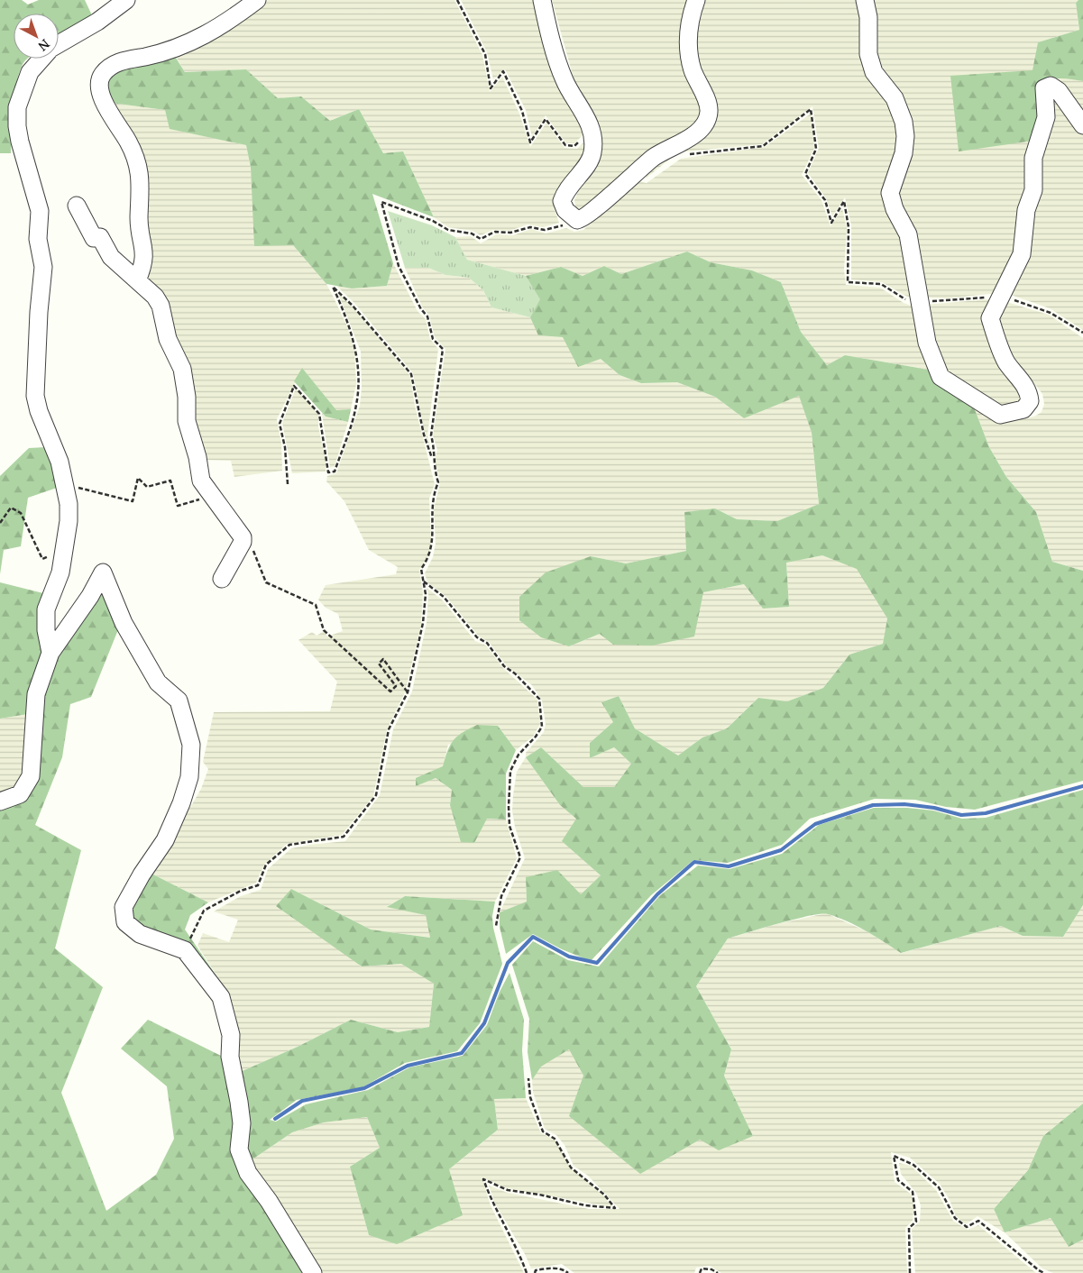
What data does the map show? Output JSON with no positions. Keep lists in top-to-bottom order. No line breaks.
{"north":"bottom right"}
